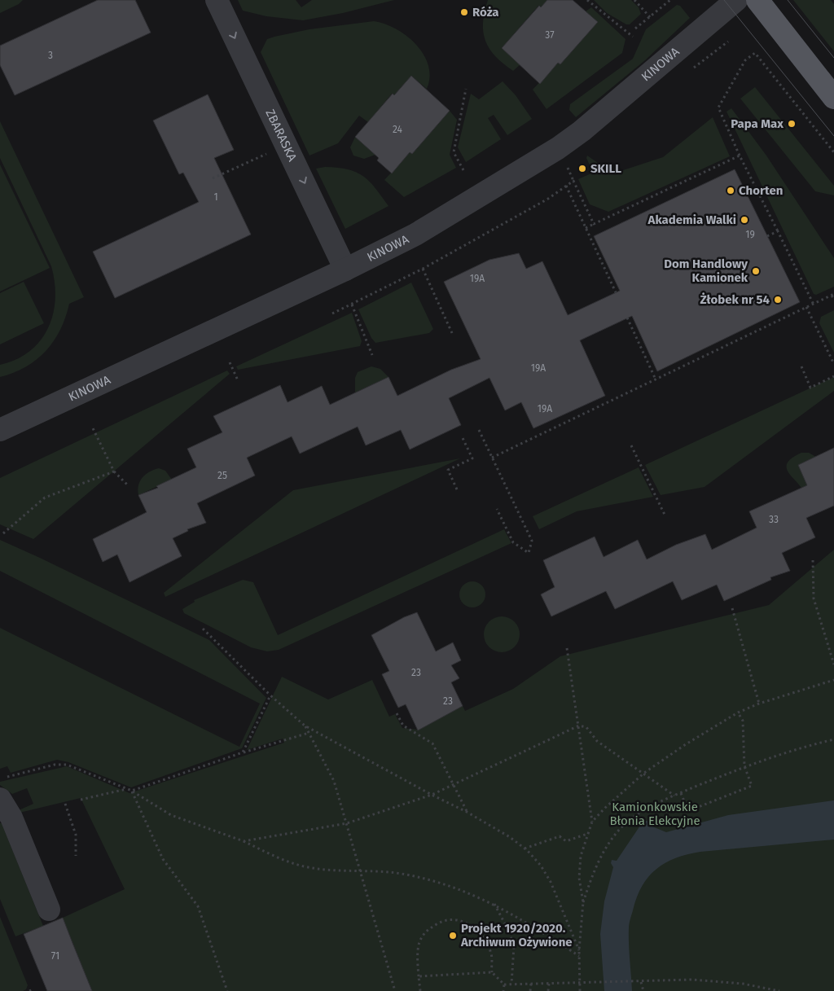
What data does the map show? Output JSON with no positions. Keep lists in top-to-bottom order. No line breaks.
{"streets":{"street":["KINOWA","ZBARASKA"]},"crossings":[["KINOWA","ZBARASKA"]],"one_way":["ZBARASKA"],"parks":["Kamionkowskie Błonia Elekcyjne"],"places":["Róża","Papa Max","SKILL","Chorten","Akademia Walki","Dom Handlowy Kamionek","Żłobek nr 54","Projekt 1920/2020. Archiwum Ożywione"],"house_numbers":["37","3","24","1","19","19A","19A","19A","25","33","23","23","71"]}
